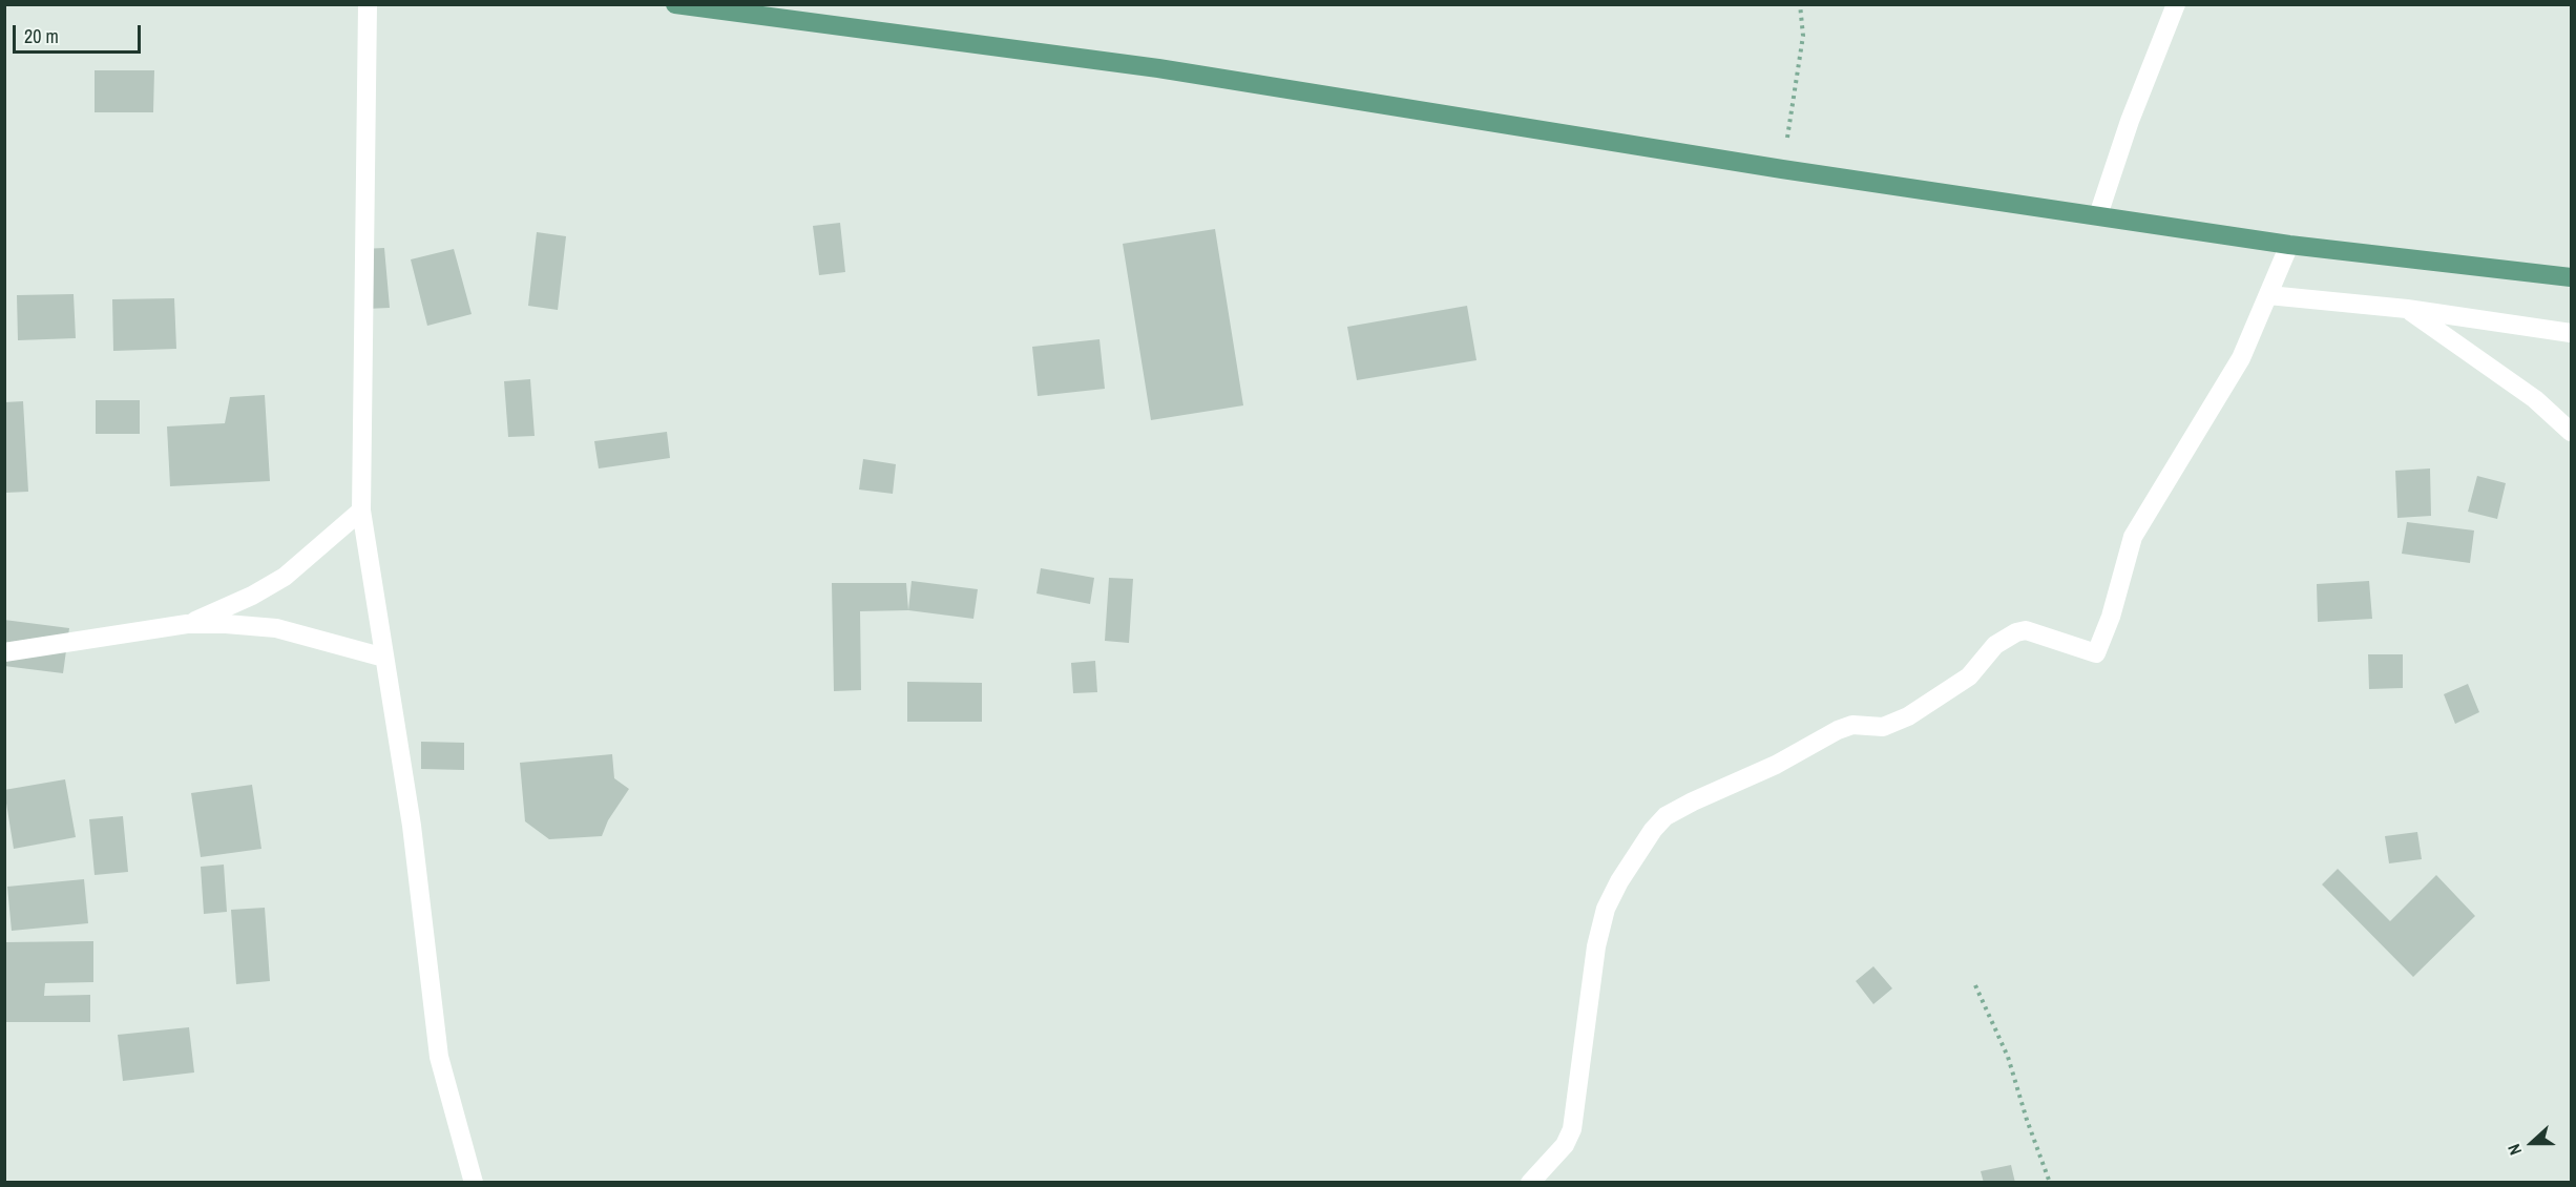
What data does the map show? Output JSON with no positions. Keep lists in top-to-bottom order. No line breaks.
{"scale_bar":"20 m","north":"left"}
